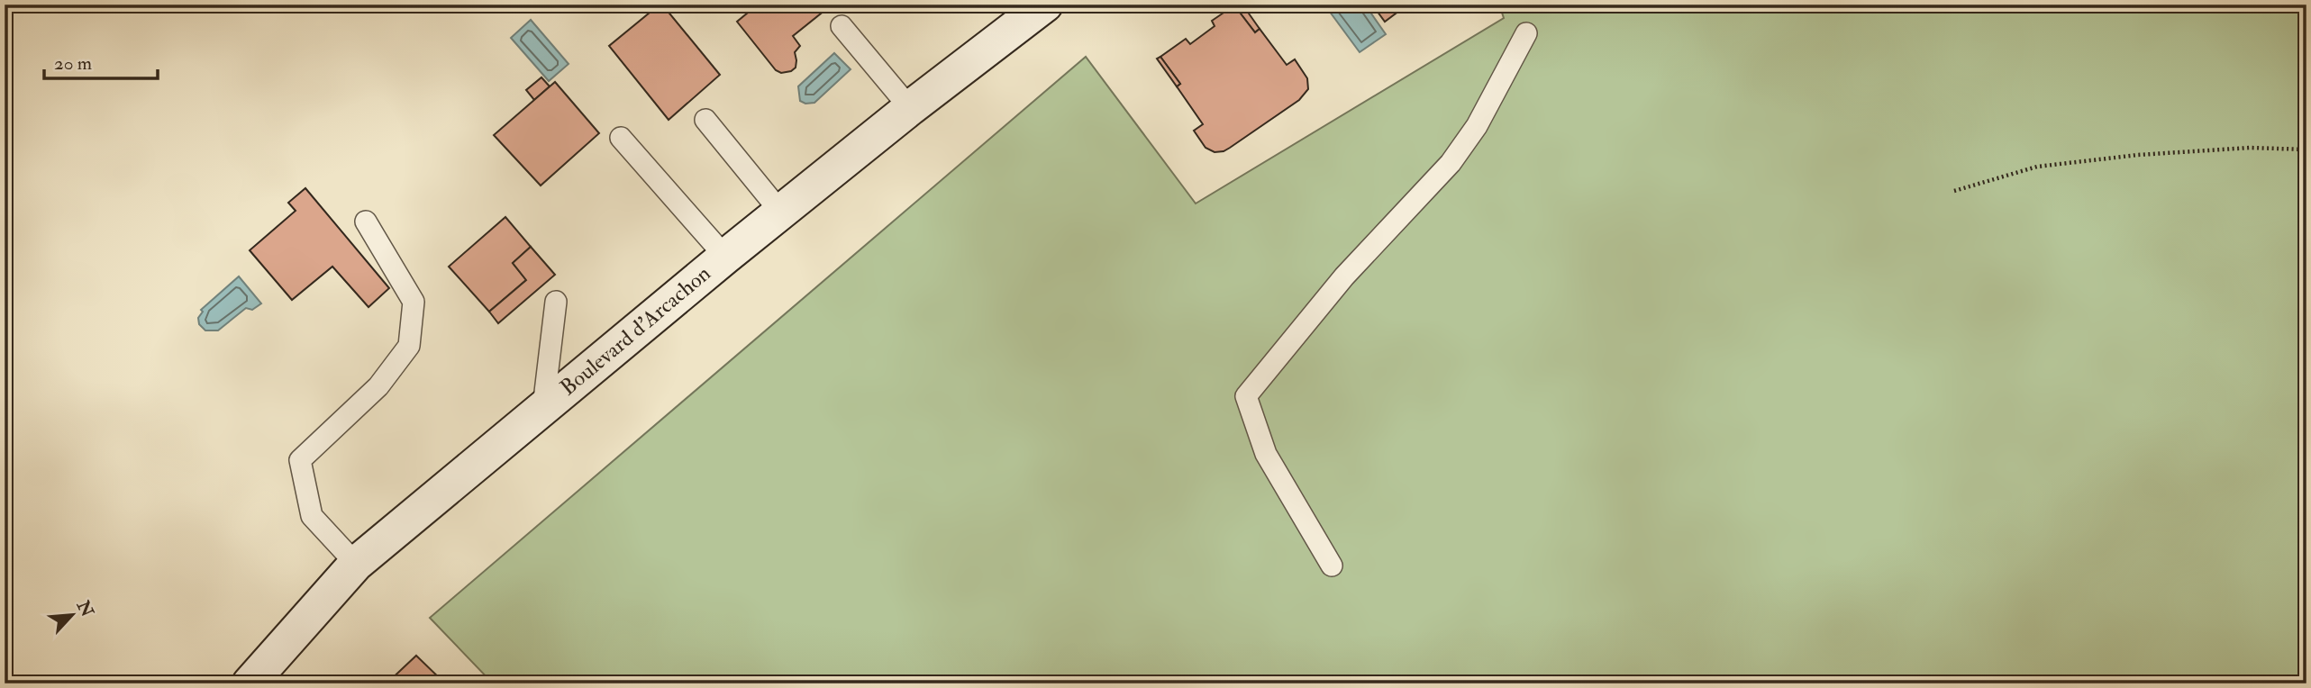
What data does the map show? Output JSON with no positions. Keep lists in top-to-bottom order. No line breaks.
{"streets":{"main road":["Boulevard d'Arcachon"]},"scale_bar":"20 m","north":"top right"}
